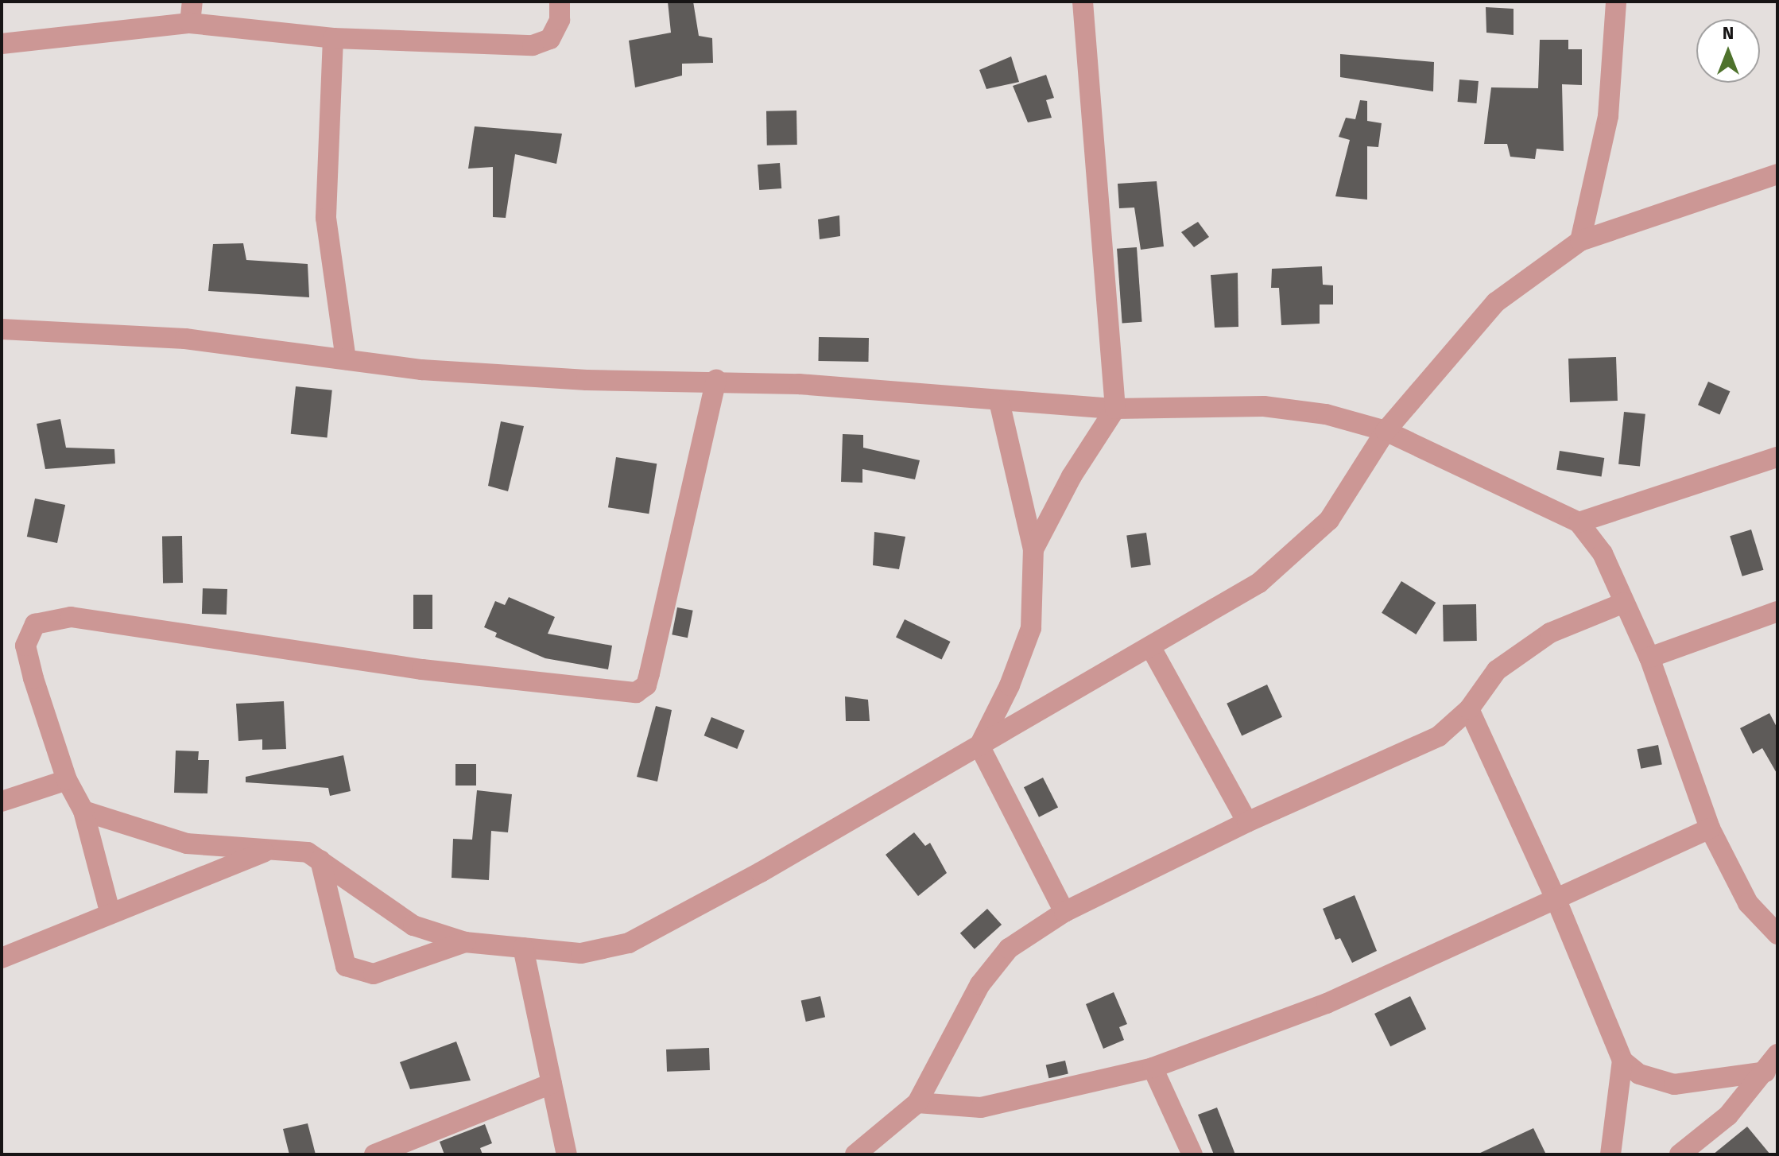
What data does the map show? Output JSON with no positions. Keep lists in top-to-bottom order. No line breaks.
{"north":"top"}
